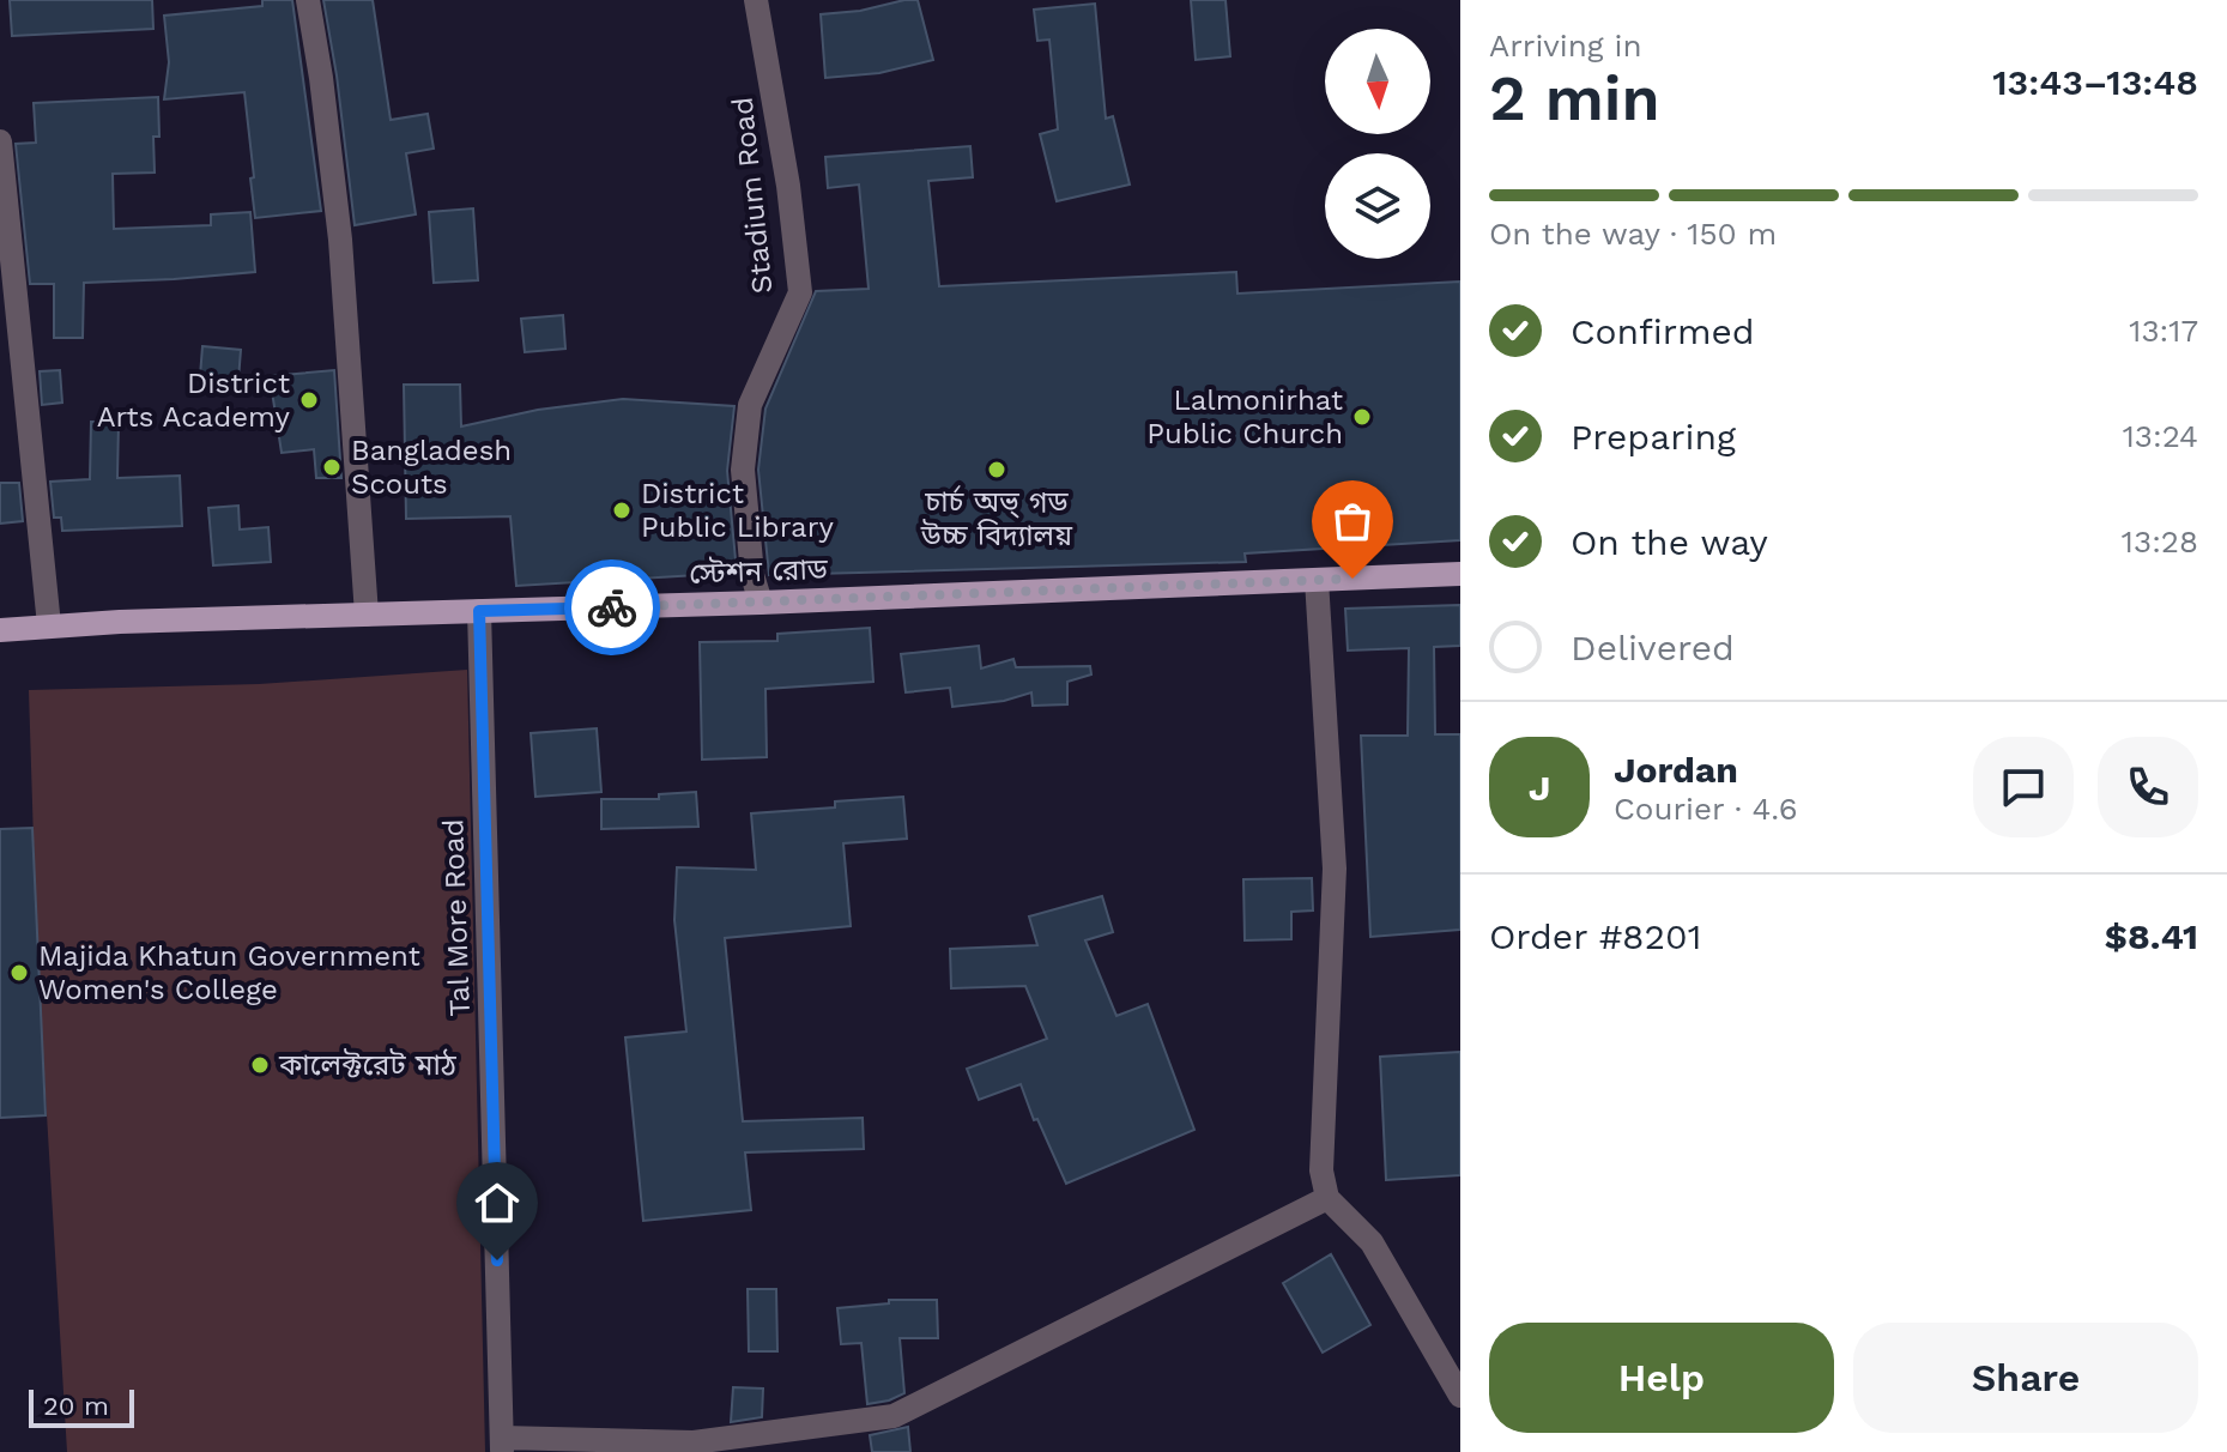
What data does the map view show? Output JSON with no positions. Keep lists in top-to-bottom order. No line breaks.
{"streets":{"main road":["স্টেশন রোড"],"street":["Stadium Road","Tal More Road"]},"crossings":[["Stadium Road","স্টেশন রোড"],["স্টেশন রোড","Tal More Road"]],"places":["District Arts Academy","Lalmonirhat Public Church","Bangladesh Scouts","চার্চ অভ্ গড ‍উচ্চ বিদ্যালয়","District Public Library","Majida Khatun Government Women's College","কালেক্টরেট মাঠ"],"scale_bar":"20 m","north":"bottom","page":{"heading":["2 min","Arriving in","13:43–13:48"],"panel":["Jordan","Courier · 4.6","Order #8201","$8.41"],"bar":"On the way · 150 m","list":[["Confirmed","13:17"],["Preparing","13:24"],["On the way","13:28"],"Delivered"],"round":"J","buttons":["Help","Share"],"scale":"20 m"}}
